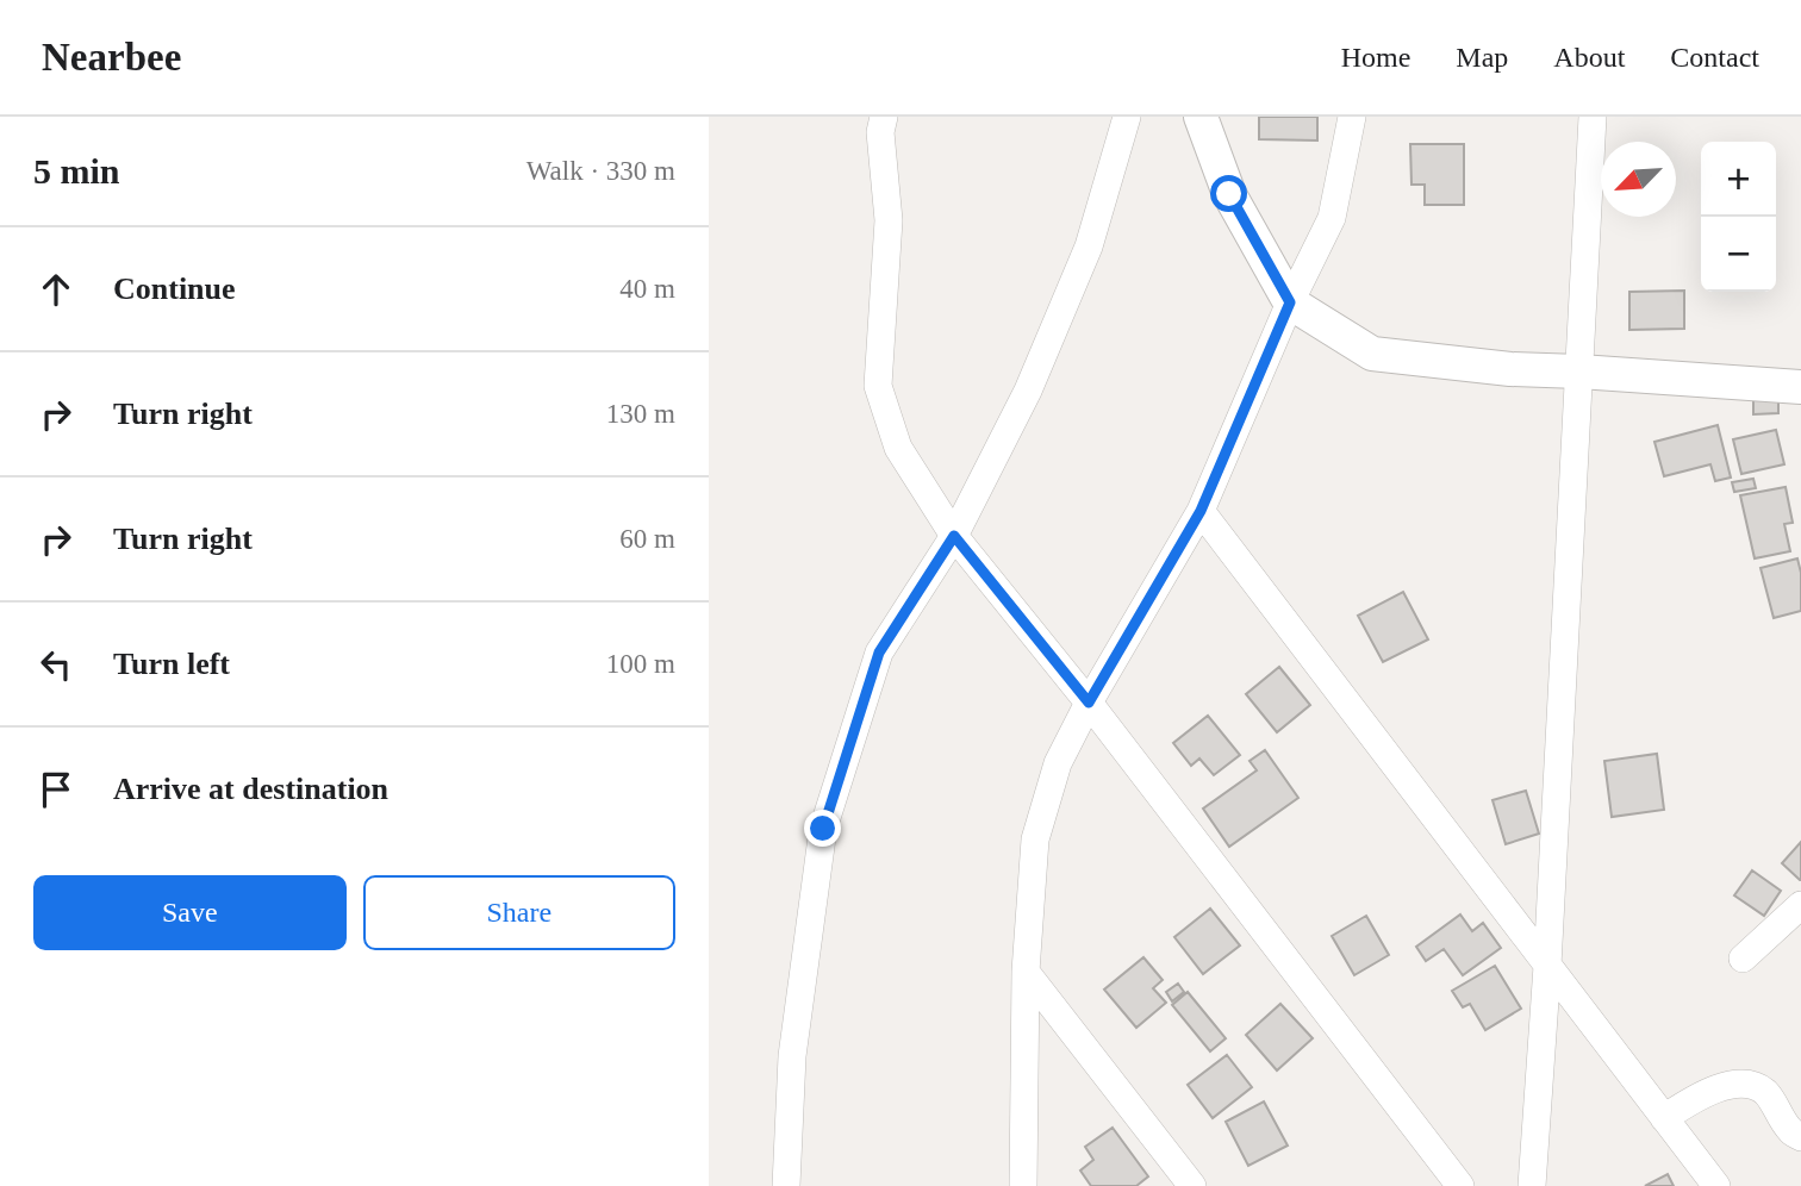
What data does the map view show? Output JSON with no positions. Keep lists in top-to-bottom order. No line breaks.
{"north":"bottom left","page":{"header":"Nearbee","nav":["Home","Map","About","Contact"],"heading":["5 min","Walk · 330 m"],"map_buttons":["+","−"],"list":[["Continue","40 m"],["Turn right","130 m"],["Turn right","60 m"],["Turn left","100 m"],"Arrive at destination"],"buttons":["Save","Share"]}}
